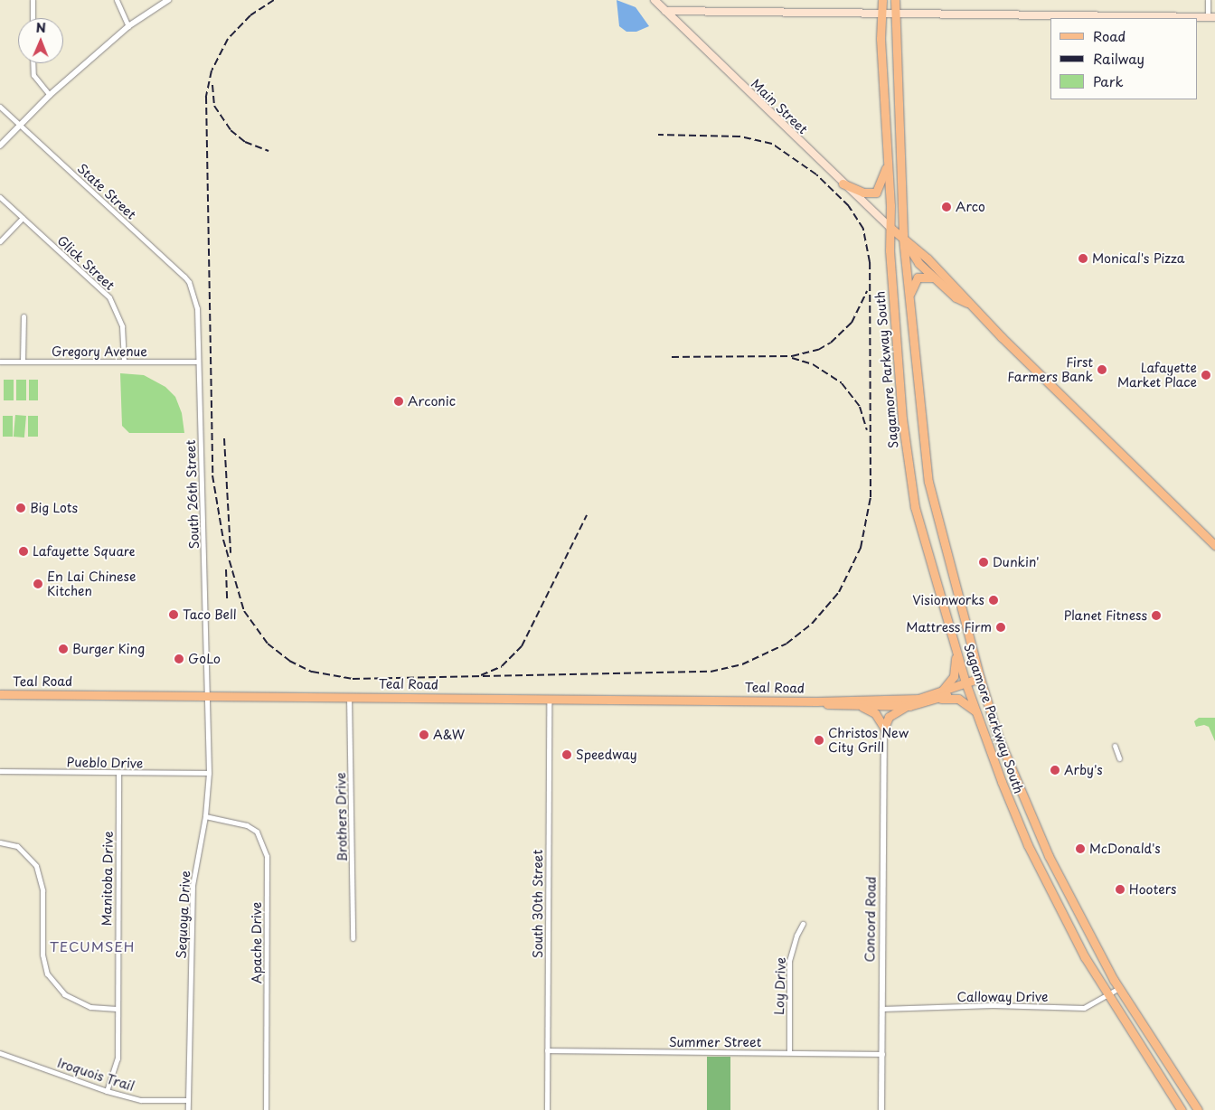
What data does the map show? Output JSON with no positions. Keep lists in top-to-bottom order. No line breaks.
{"streets":{"main road":["Main Street","Sagamore Parkway South","Teal Road"],"street":["State Street","Glick Street","Gregory Avenue","South 26th Street","Pueblo Drive","Brothers Drive","Manitoba Drive","South 30th Street","Sequoya Drive","Concord Road","Apache Drive","Loy Drive","Calloway Drive","Summer Street","Iroquois Trail"]},"crossings":[["Main Street","Sagamore Parkway South"],["State Street","South 26th Street"],["Glick Street","Gregory Avenue"],["Gregory Avenue","South 26th Street"],["Sagamore Parkway South","Teal Road"],["Sagamore Parkway South","Calloway Drive"],["South 26th Street","Teal Road"],["South 26th Street","Sequoya Drive"],["Teal Road","Brothers Drive"],["Teal Road","South 30th Street"],["Teal Road","Sequoya Drive"],["Pueblo Drive","Manitoba Drive"],["Pueblo Drive","Sequoya Drive"],["Manitoba Drive","Iroquois Trail"],["South 30th Street","Summer Street"],["Sequoya Drive","Apache Drive"],["Sequoya Drive","Iroquois Trail"],["Concord Road","Calloway Drive"],["Concord Road","Summer Street"],["Loy Drive","Summer Street"]],"districts":["TECUMSEH"],"places":["Arco","Monical's Pizza","First Farmers Bank","Lafayette Market Place","Arconic","Big Lots","Lafayette Square","Dunkin'","En Lai Chinese Kitchen","Visionworks","Taco Bell","Planet Fitness","Mattress Firm","Burger King","GoLo","A&W","Christos New City Grill","Speedway","Arby's","McDonald's","Hooters"],"legend":["Road","Railway","Park"],"north":"top"}
